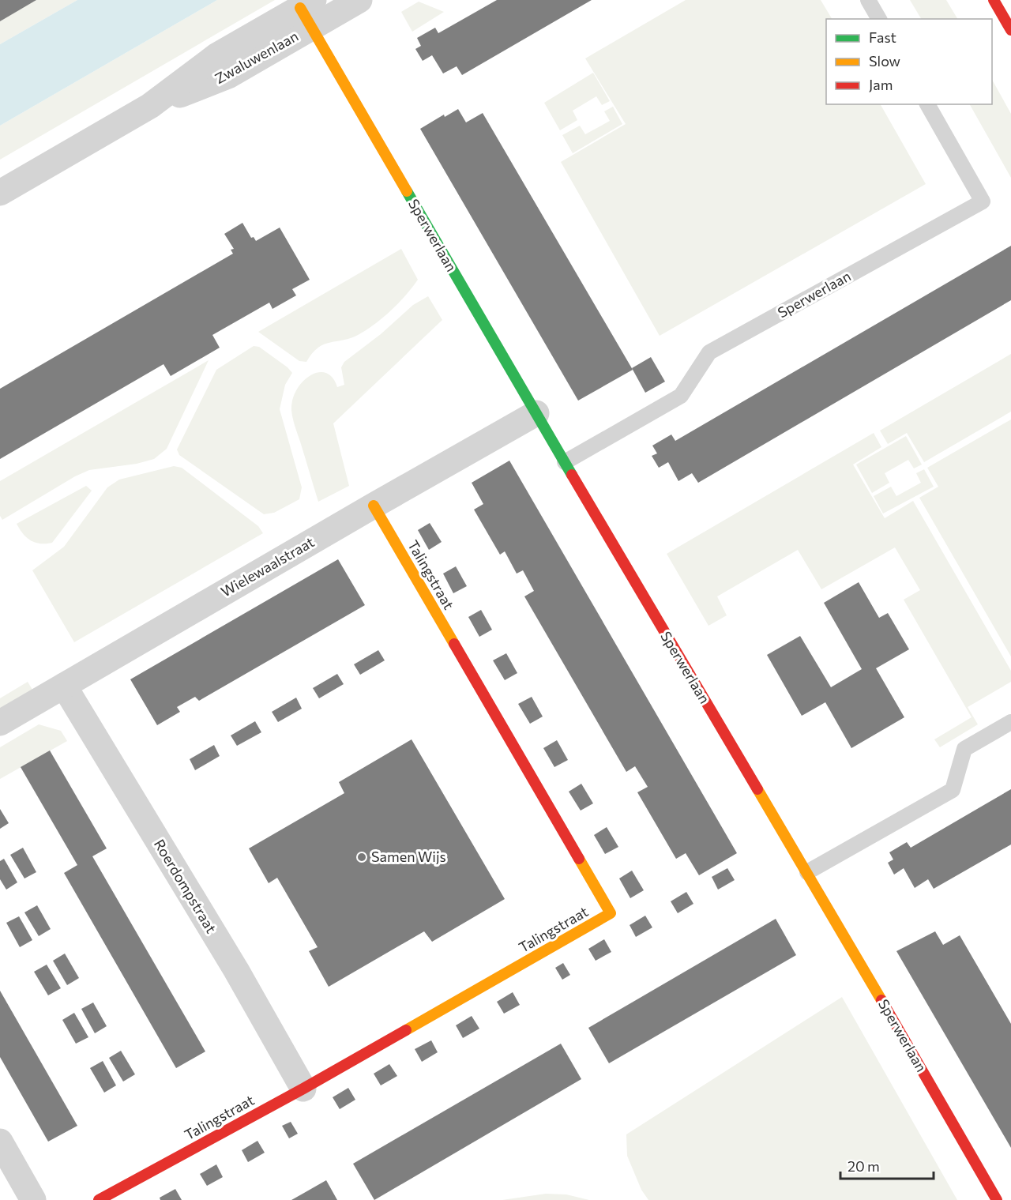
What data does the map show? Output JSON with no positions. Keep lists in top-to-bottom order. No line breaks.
{"streets":{"street":["Zwaluwenlaan","Sperwerlaan","Wielewaalstraat","Talingstraat","Roerdompstraat"]},"crossings":[["Zwaluwenlaan","Sperwerlaan"],["Sperwerlaan","Wielewaalstraat"],["Wielewaalstraat","Talingstraat"],["Wielewaalstraat","Roerdompstraat"],["Talingstraat","Roerdompstraat"]],"places":["Samen Wijs"],"legend":["Fast","Slow","Jam"],"scale_bar":"20 m"}
